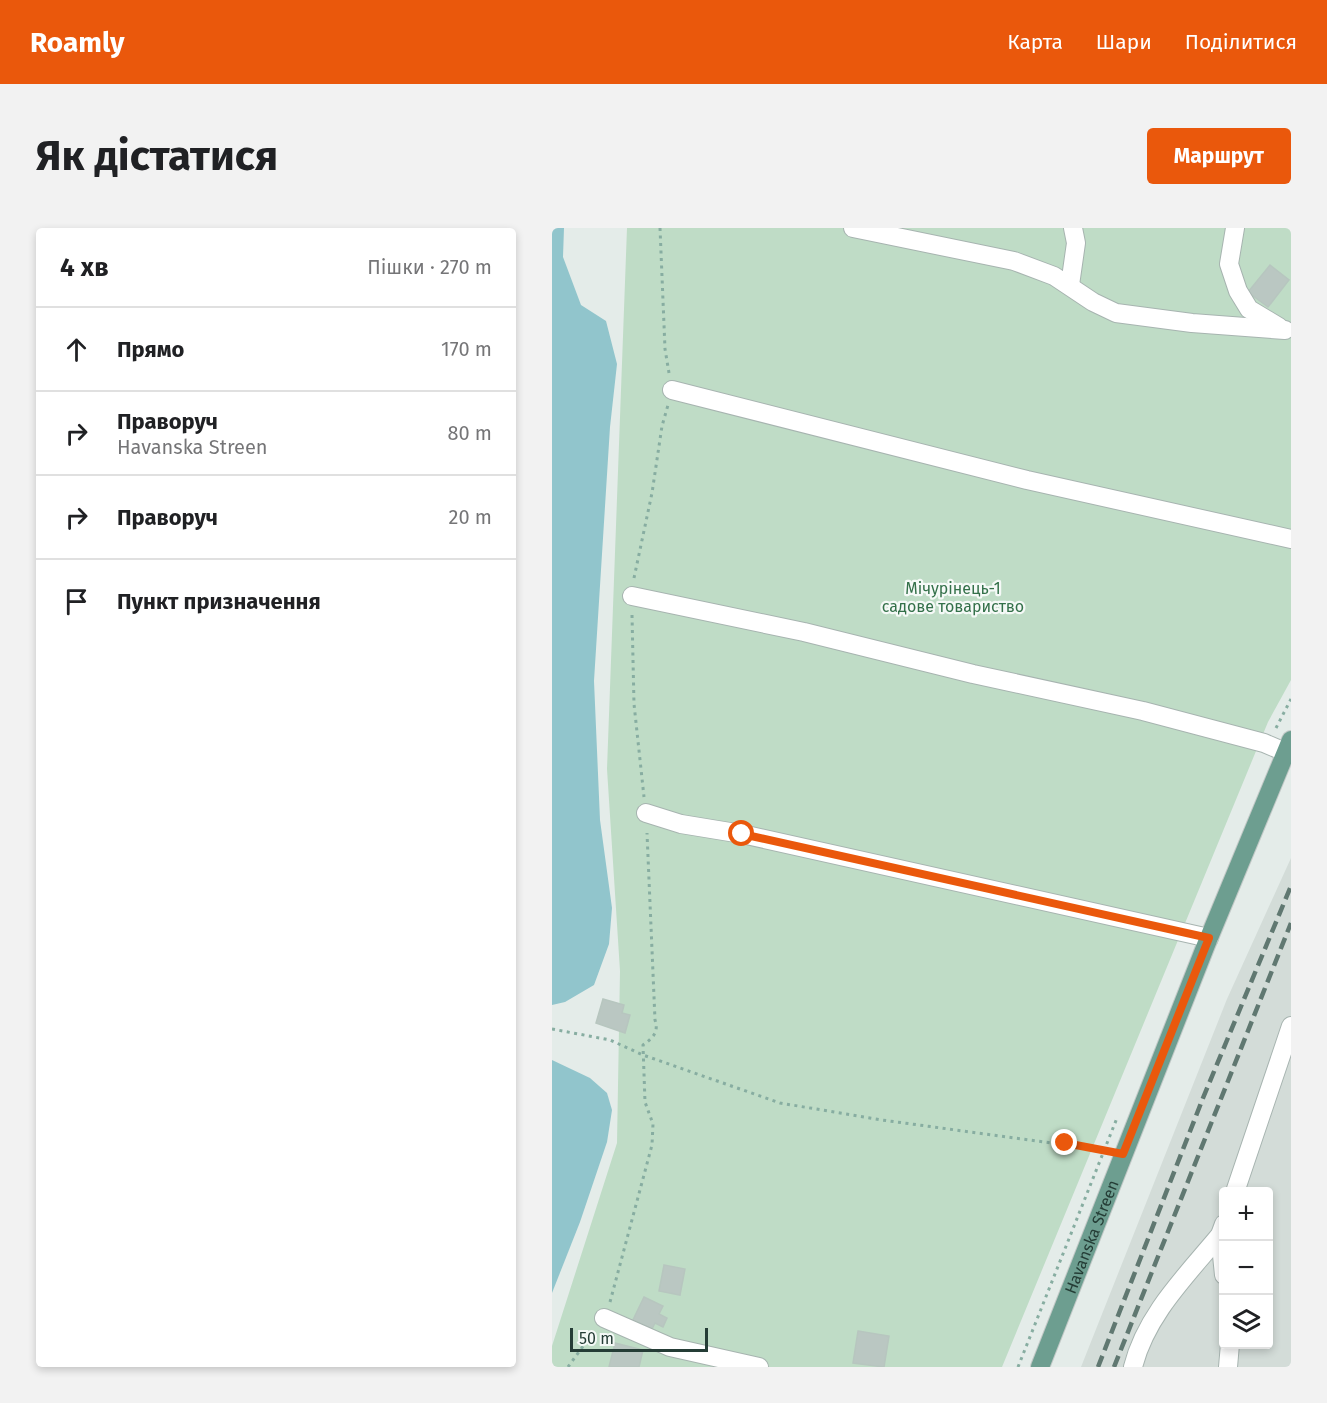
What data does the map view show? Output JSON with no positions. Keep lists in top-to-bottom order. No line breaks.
{"streets":{"main road":["Havanska Streen"]},"parks":["Мічурінець-1 садове товариство"],"scale_bar":"50 m","page":{"header":"Roamly","nav":["Карта","Шари","Поділитися"],"buttons":"Маршрут","title":"Як дістатися","heading":["4 хв","Пішки · 270 m"],"list":[["Прямо","170 m"],["Праворуч","Havanska Streen","80 m"],["Праворуч","20 m"],"Пункт призначення"],"map_buttons":["+","−"],"scale":"50 m"}}
